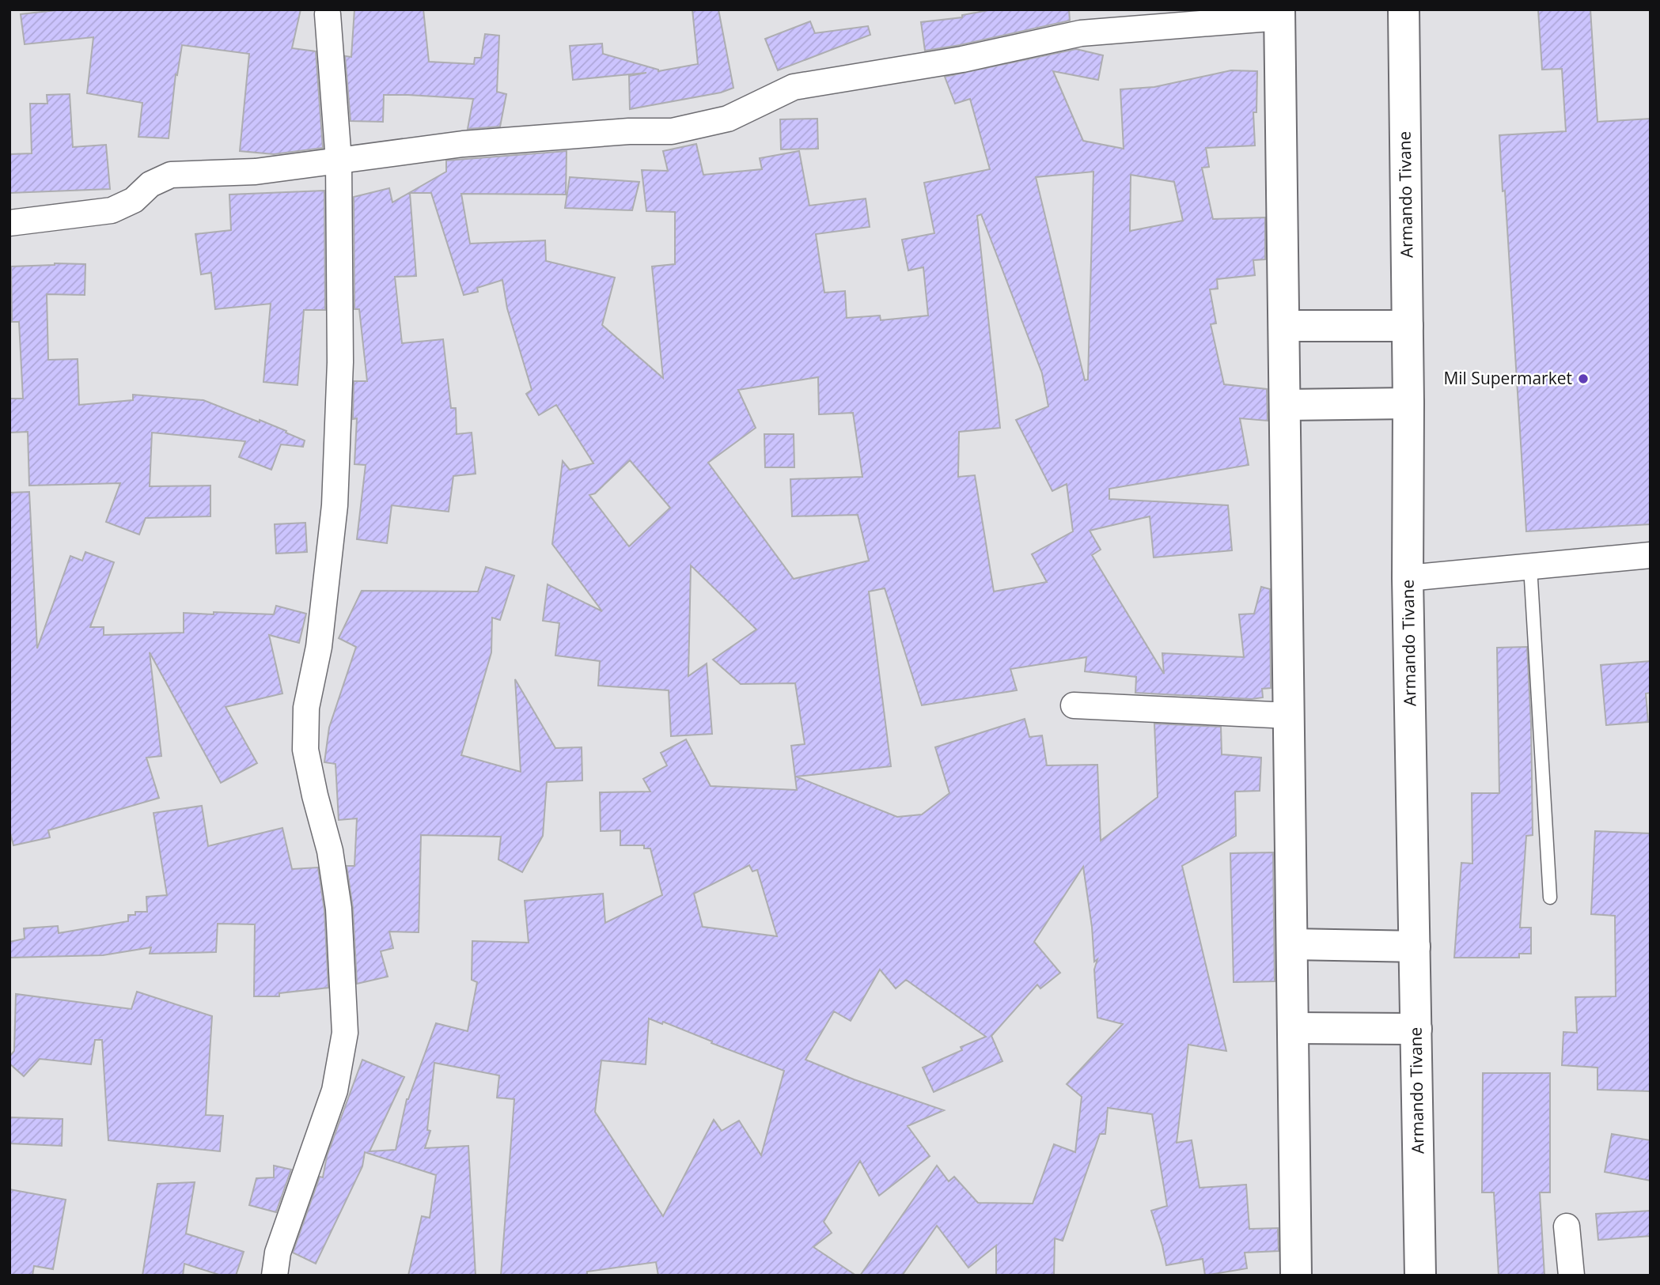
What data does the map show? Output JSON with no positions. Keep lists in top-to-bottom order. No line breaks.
{"streets":{"street":["Armando Tivane"]},"places":["Mil Supermarket"]}
